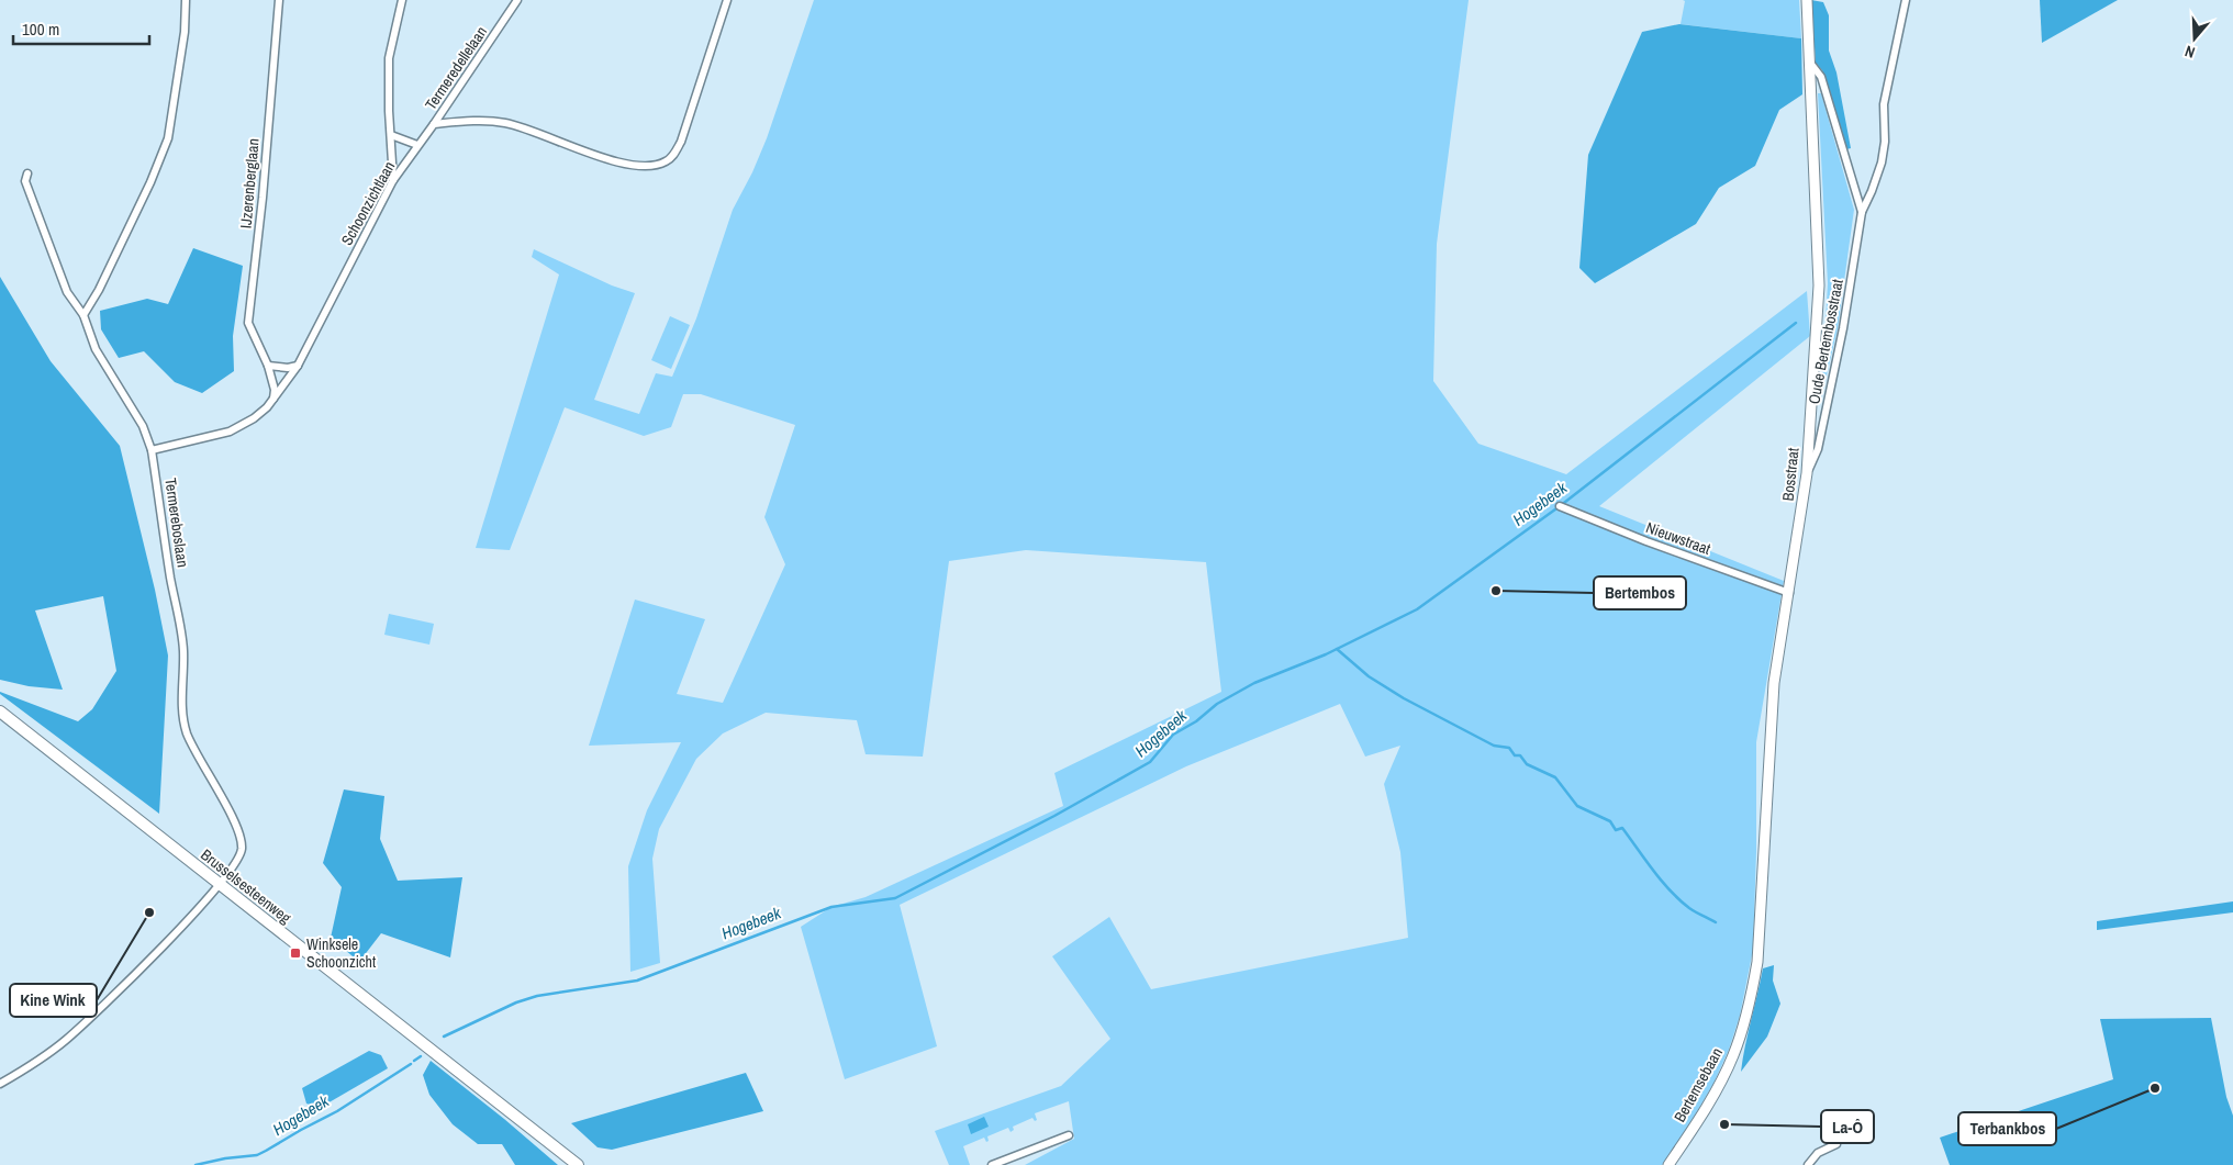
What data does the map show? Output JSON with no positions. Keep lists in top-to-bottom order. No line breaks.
{"streets":{"main road":["Brusselsesteenweg"],"street":["Termeredellelaan","IJzerenberglaan","Schoonzichtlaan","Oude Bertembosstraat","Bosstraat","Termereboslaan","Nieuwstraat","Bertemsebaan"]},"crossings":[["Termeredellelaan","Schoonzichtlaan"],["IJzerenberglaan","Schoonzichtlaan"],["Schoonzichtlaan","Termereboslaan"],["Oude Bertembosstraat","Bosstraat"],["Bosstraat","Nieuwstraat"],["Bosstraat","Bertemsebaan"],["Termereboslaan","Brusselsesteenweg"]],"water":["Hogebeek"],"places":{"other":["Bertembos","Kine Wink","Terbankbos","La-Ô"],"transit":["Winksele Schoonzicht"]},"scale_bar":"100 m","north":"bottom"}
